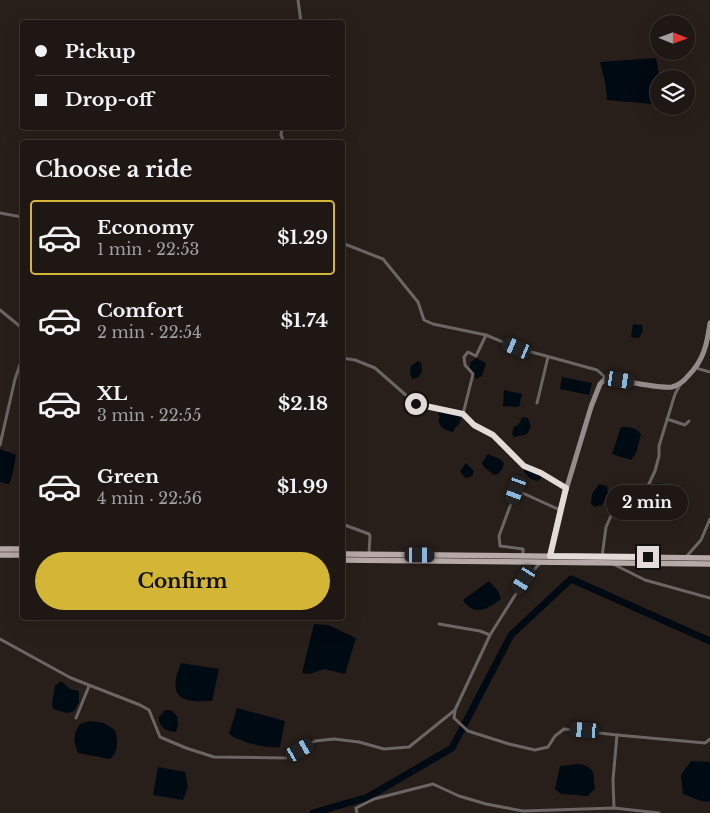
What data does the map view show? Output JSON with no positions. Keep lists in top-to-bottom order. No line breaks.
{"north":"right","page":{"banner":["Pickup","Drop-off"],"heading":"Choose a ride","list":[{"name":"Economy","note":"1 min · 22:53","value":"$1.29"},{"name":"Comfort","note":"2 min · 22:54","value":"$1.74"},{"name":"XL","note":"3 min · 22:55","value":"$2.18"},{"name":"Green","note":"4 min · 22:56","value":"$1.99"}],"bubble":"2 min","buttons":"Confirm"}}
